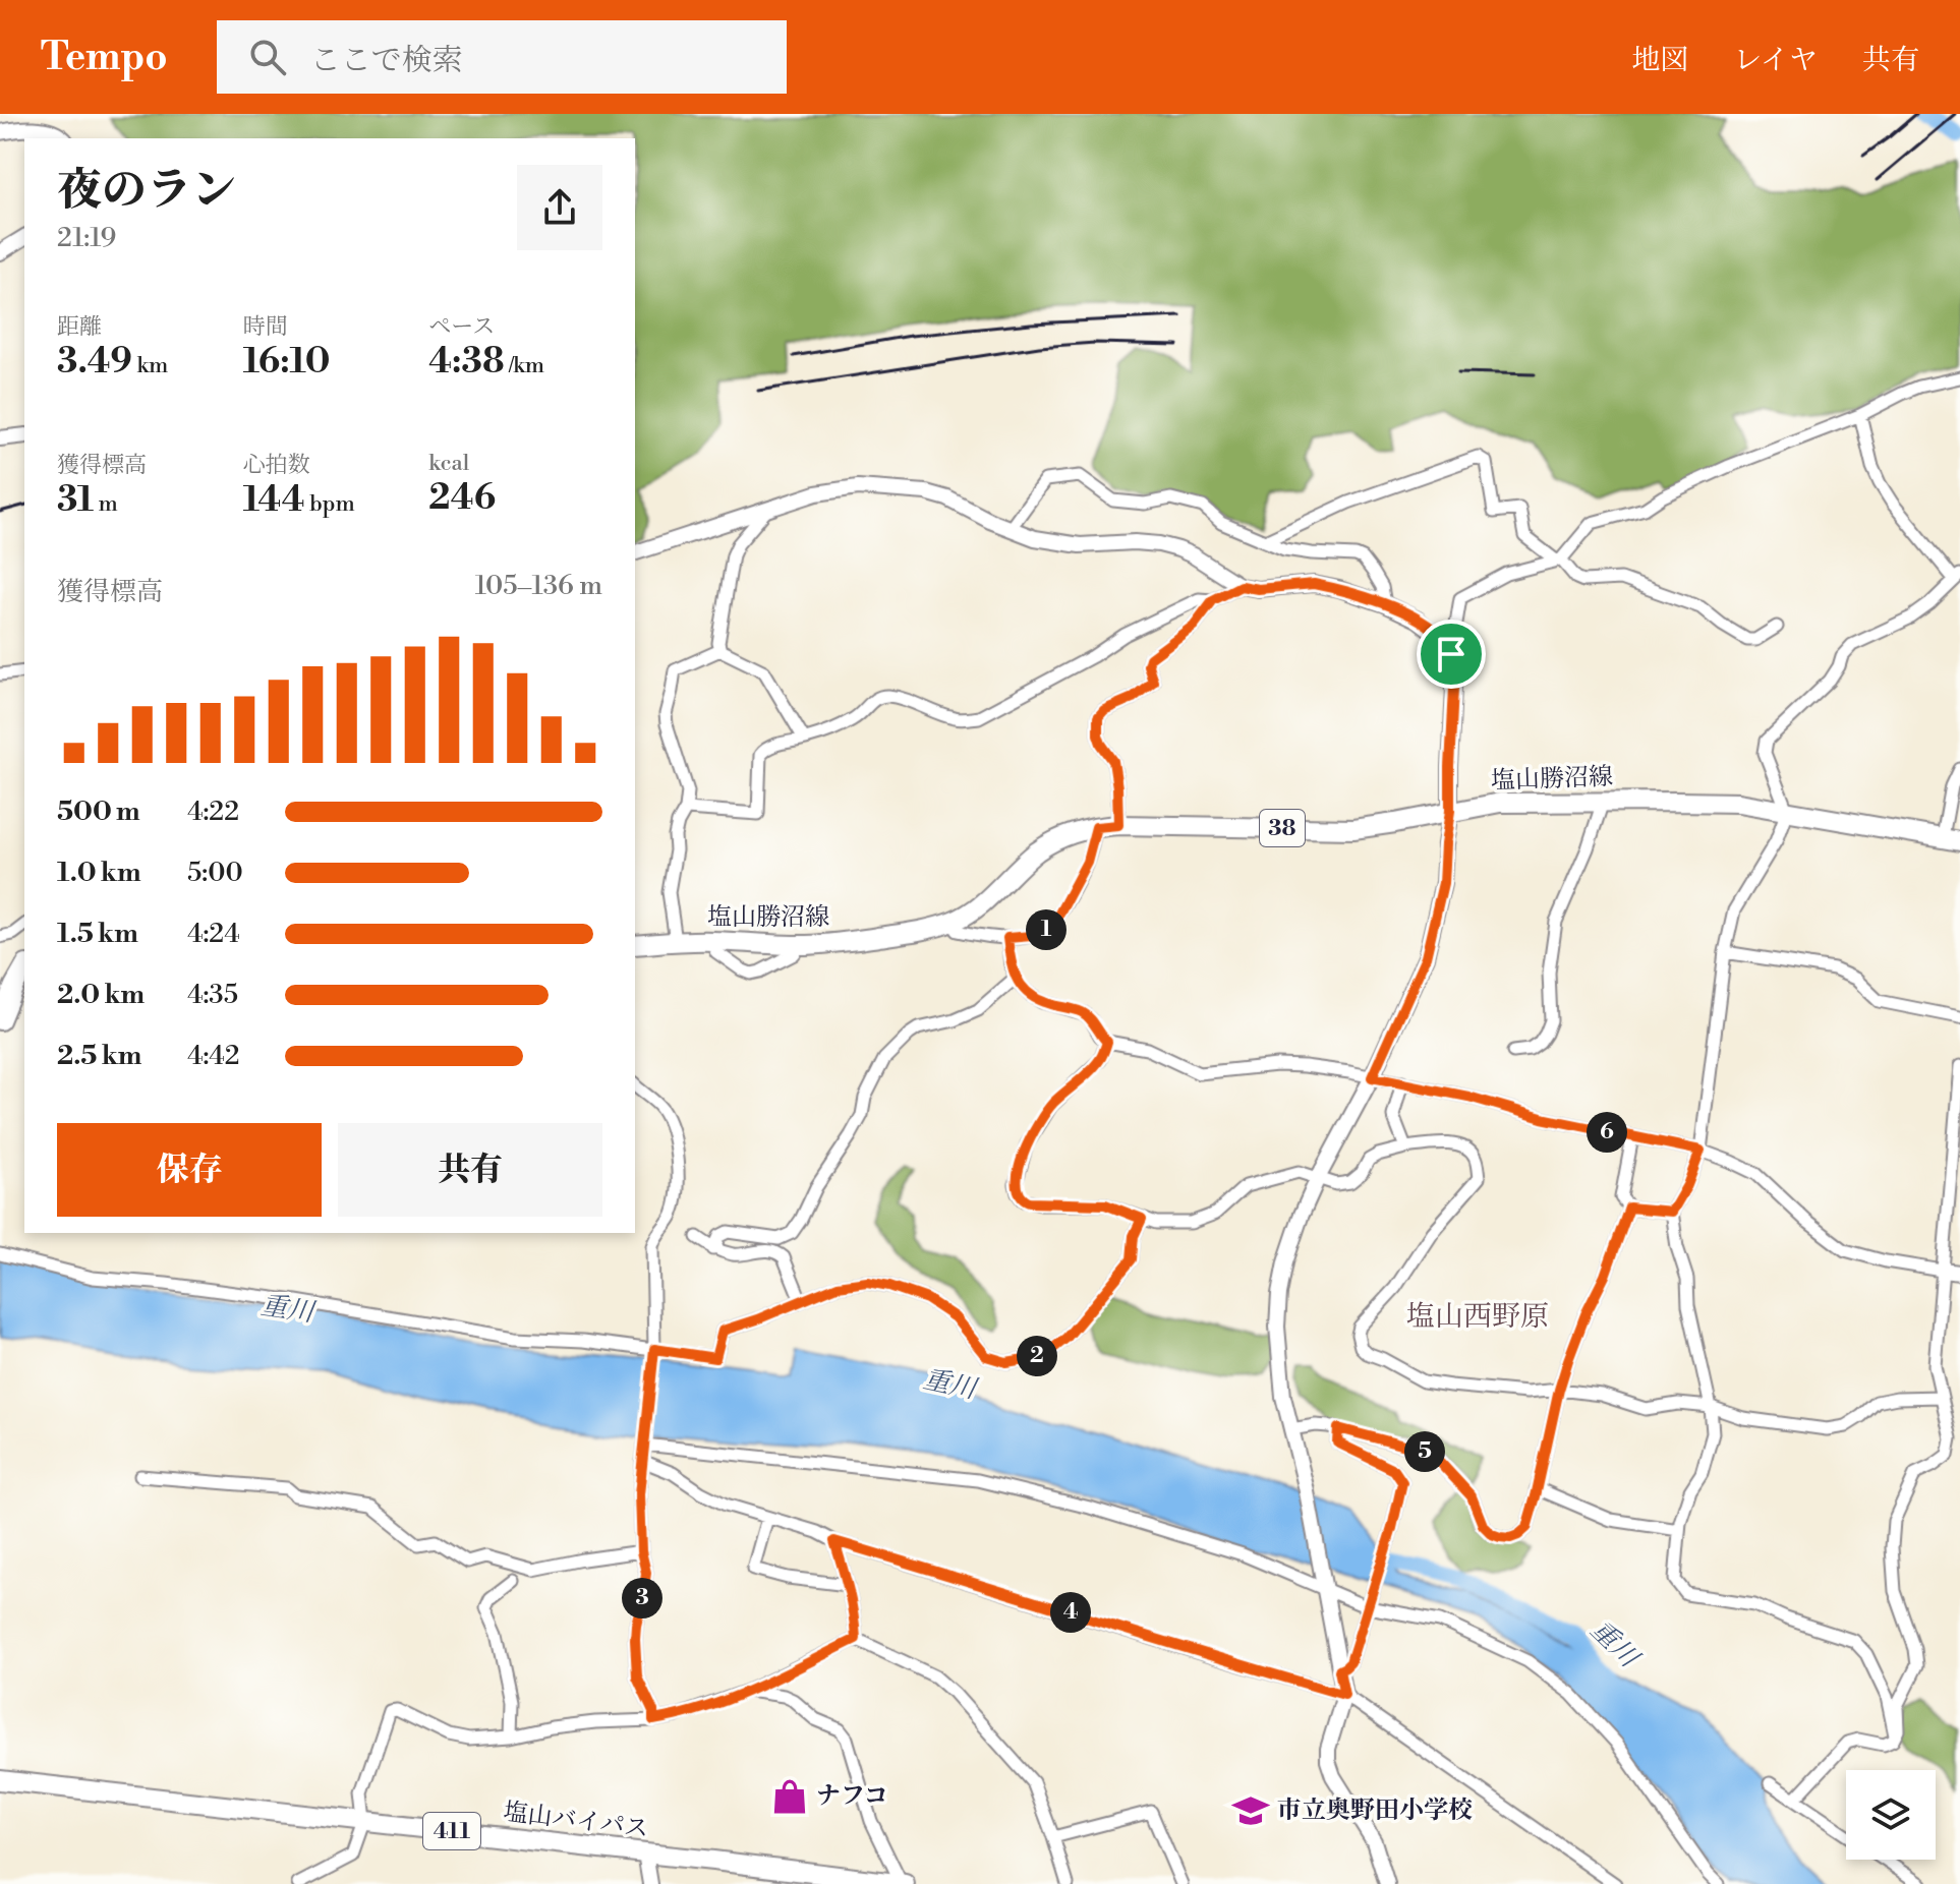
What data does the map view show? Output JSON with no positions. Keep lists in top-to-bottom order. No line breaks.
{"streets":{"main road":["塩山勝沼線","38","塩山バイパス","411"]},"districts":["塩山西野原"],"water":["重川"],"places":{"shop":["ナフコ"],"school or university":["市立奥野田小学校"]},"page":{"header":"Tempo","search":"ここで検索","nav":["地図","レイヤ","共有"],"heading":["夜のラン","21:19"],"stats":[["距離","3.49 km"],["時間","16:10"],["ペース","4:38 /km"],["獲得標高","31 m"],["心拍数","144 bpm"],["kcal","246"]],"chart":["獲得標高","105–136 m"],"list":[{"name":"500 m","note":"4:22"},{"name":"1.0 km","note":"5:00"},{"name":"1.5 km","note":"4:24"},{"name":"2.0 km","note":"4:35"},{"name":"2.5 km","note":"4:42"}],"pins":["1","6","2","5","3","4"],"buttons":["保存","共有"]}}
